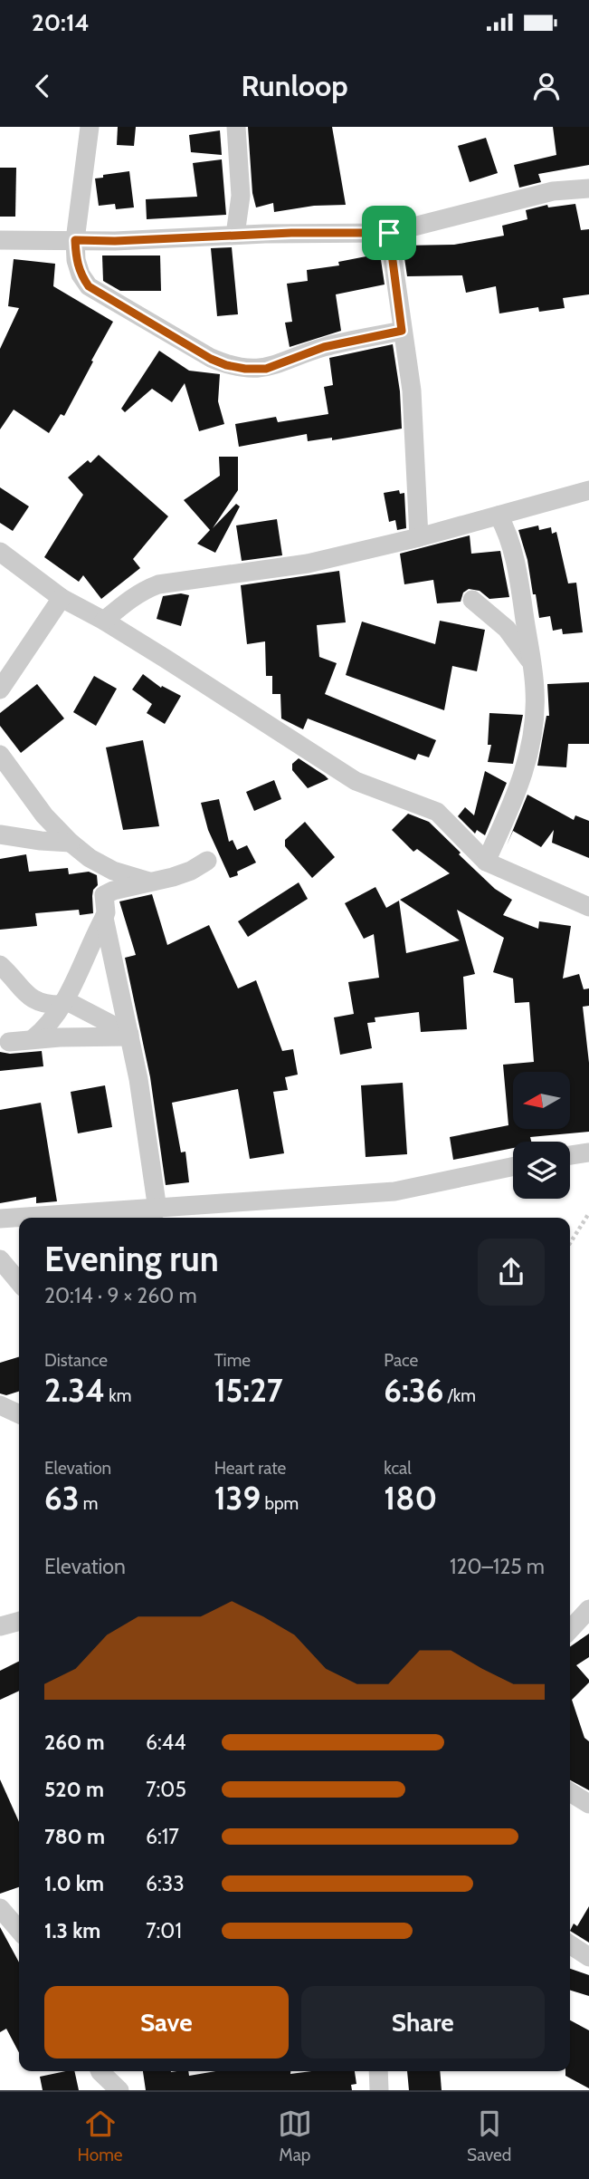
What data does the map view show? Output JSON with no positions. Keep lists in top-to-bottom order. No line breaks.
{"north":"left","page":{"status":"20:14","header":"Runloop","heading":["Evening run","20:14 · 9 × 260 m"],"stats":[["Distance","2.34 km"],["Time","15:27"],["Pace","6:36 /km"],["Elevation","63 m"],["Heart rate","139 bpm"],["kcal","180"]],"chart":["Elevation","120–125 m"],"list":[{"name":"260 m","note":"6:44"},{"name":"520 m","note":"7:05"},{"name":"780 m","note":"6:17"},{"name":"1.0 km","note":"6:33"},{"name":"1.3 km","note":"7:01"}],"buttons":["Save","Share"],"tabs":["Home","Map","Saved"]}}
